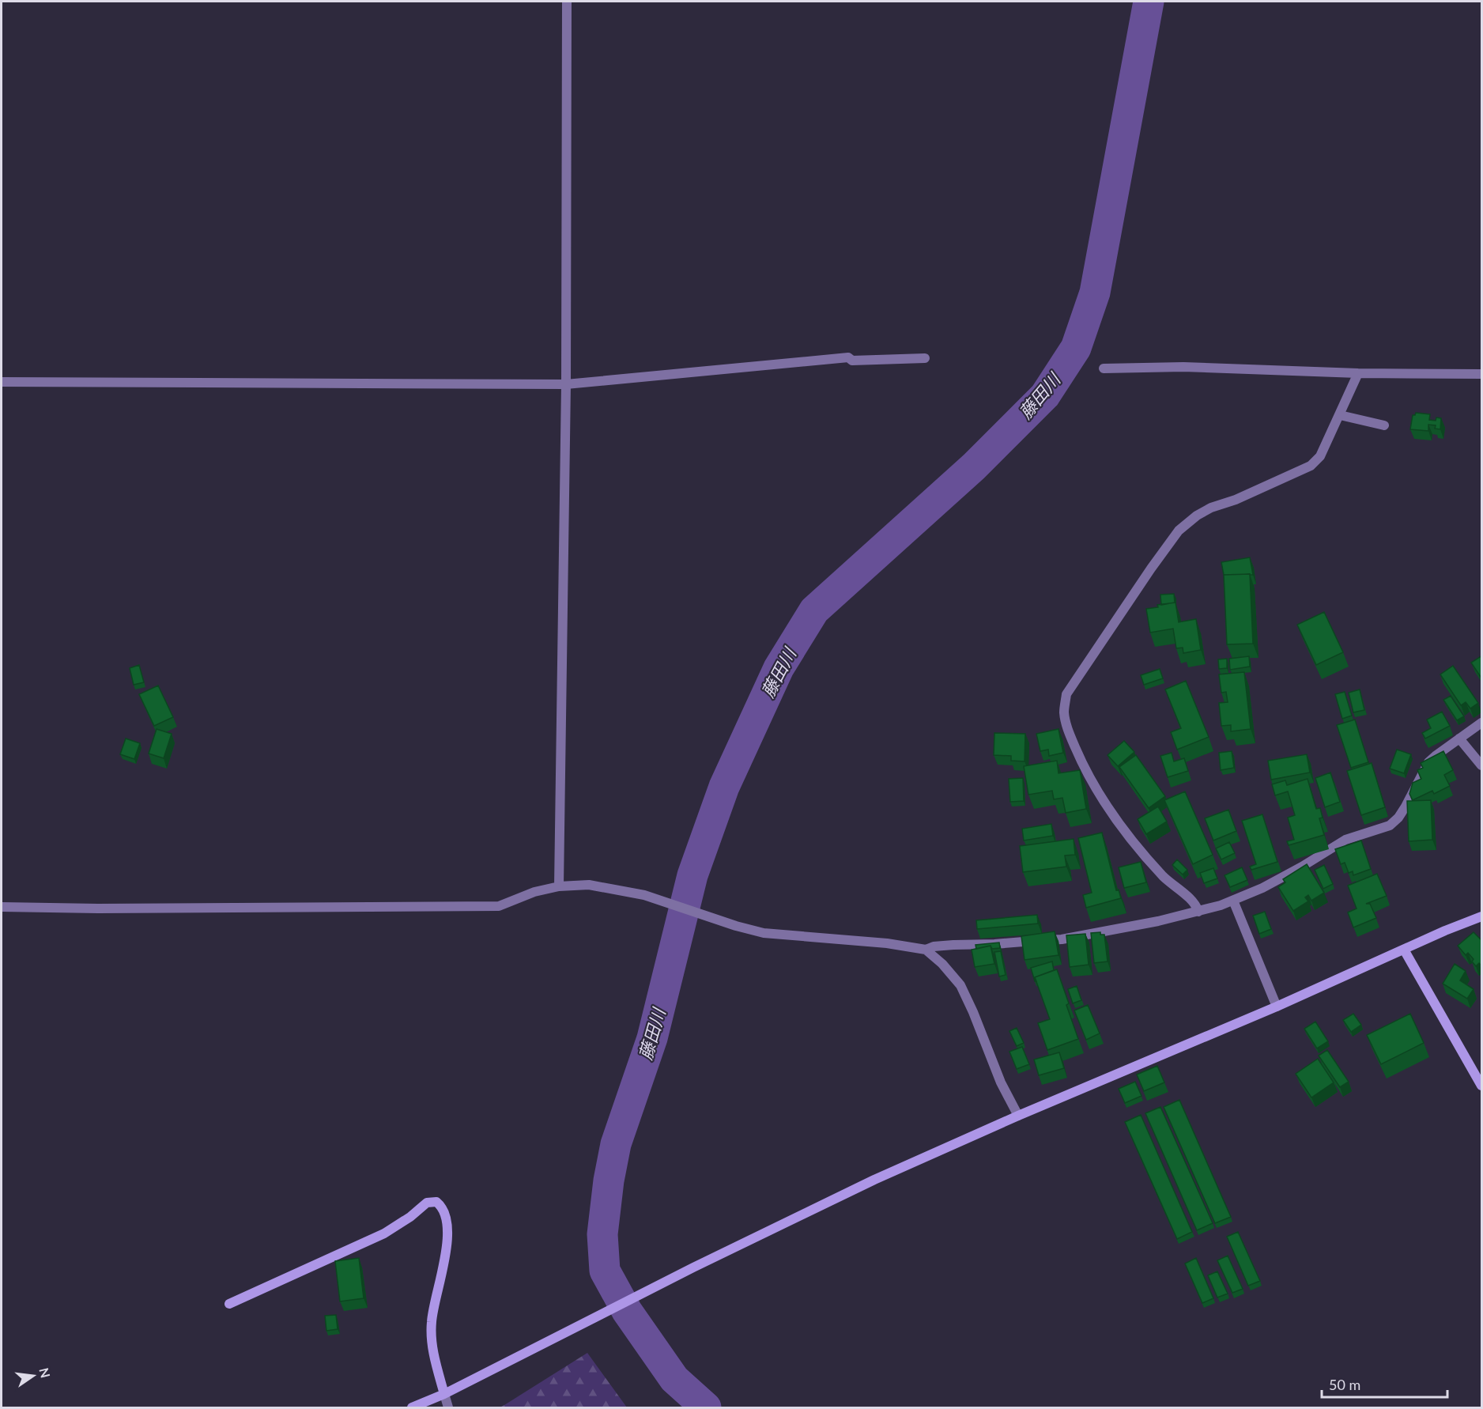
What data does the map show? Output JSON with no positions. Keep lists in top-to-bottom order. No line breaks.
{"water":["藤田川"],"scale_bar":"50 m","north":"right"}
